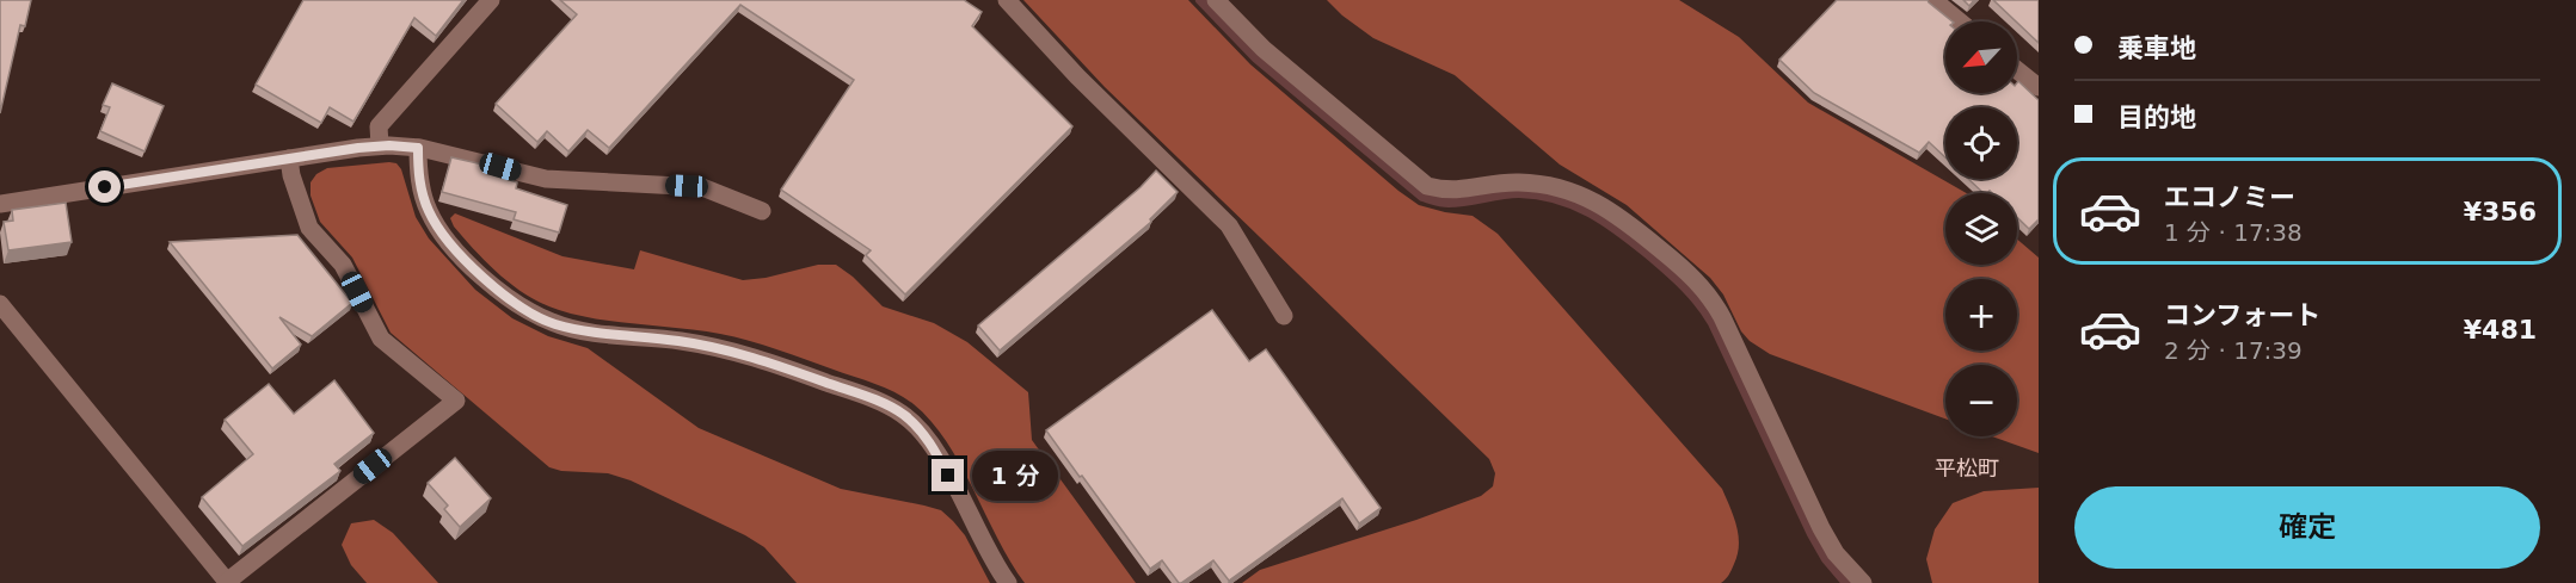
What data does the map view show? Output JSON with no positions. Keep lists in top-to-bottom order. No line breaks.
{"districts":["平松町"],"north":"bottom left","page":{"banner":["乗車地","目的地"],"map_buttons":["+","−"],"list":[{"name":"エコノミー","note":"1 分 · 17:38","value":"¥356"},{"name":"コンフォート","note":"2 分 · 17:39","value":"¥481"}],"bubble":"1 分","buttons":"確定"}}
